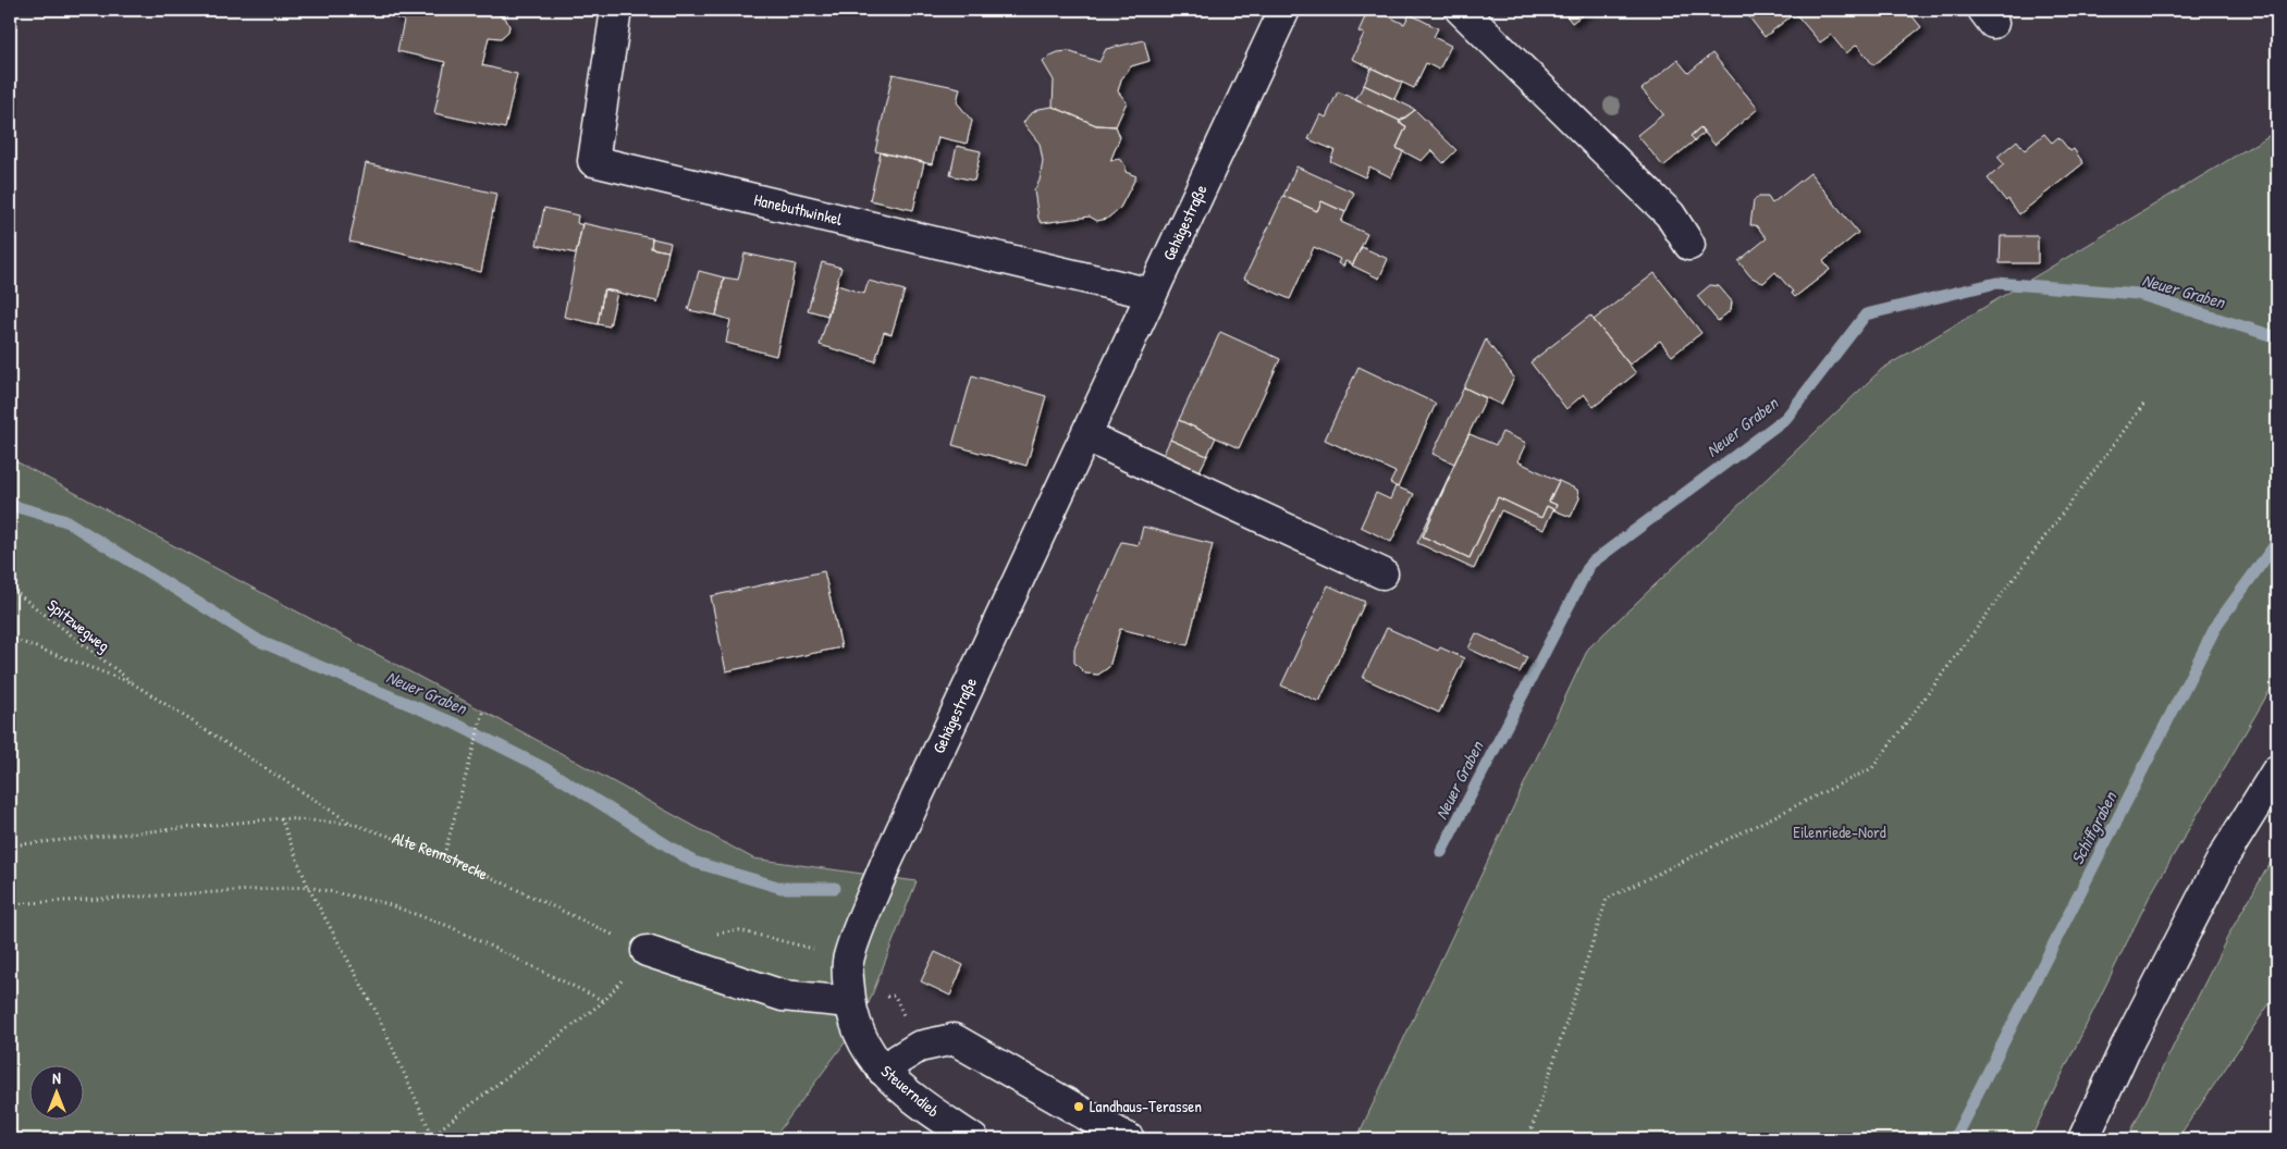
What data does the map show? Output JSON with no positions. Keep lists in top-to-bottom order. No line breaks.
{"streets":{"main road":["Hanebuthwinkel","Gehägestraße","Steuerndieb"],"path":["Spitzwegweg","Alte Rennstrecke"]},"crossings":[["Hanebuthwinkel","Gehägestraße"],["Gehägestraße","Steuerndieb"]],"water":["Neuer Graben","Schiffgraben"],"parks":["Eilenriede-Nord"],"places":["Landhaus-Terassen"],"north":"top"}
